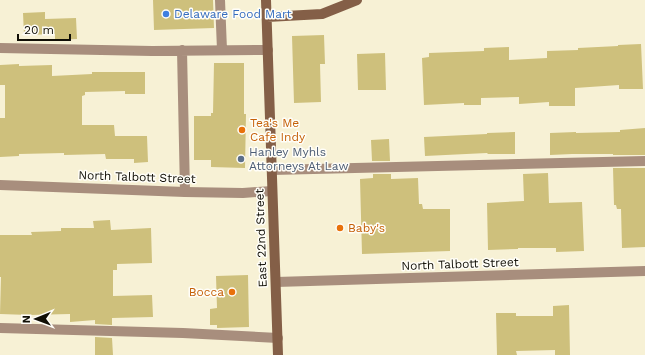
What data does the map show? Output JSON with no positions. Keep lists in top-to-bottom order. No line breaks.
{"streets":{"main road":["East 22nd Street"],"street":["North Talbott Street"]},"crossings":[["North Talbott Street","East 22nd Street"]],"places":["Delaware Food Mart","Tea's Me Cafe Indy","Hanley Myhls Attorneys At Law","Baby's","Bocca"],"scale_bar":"20 m","north":"left"}
